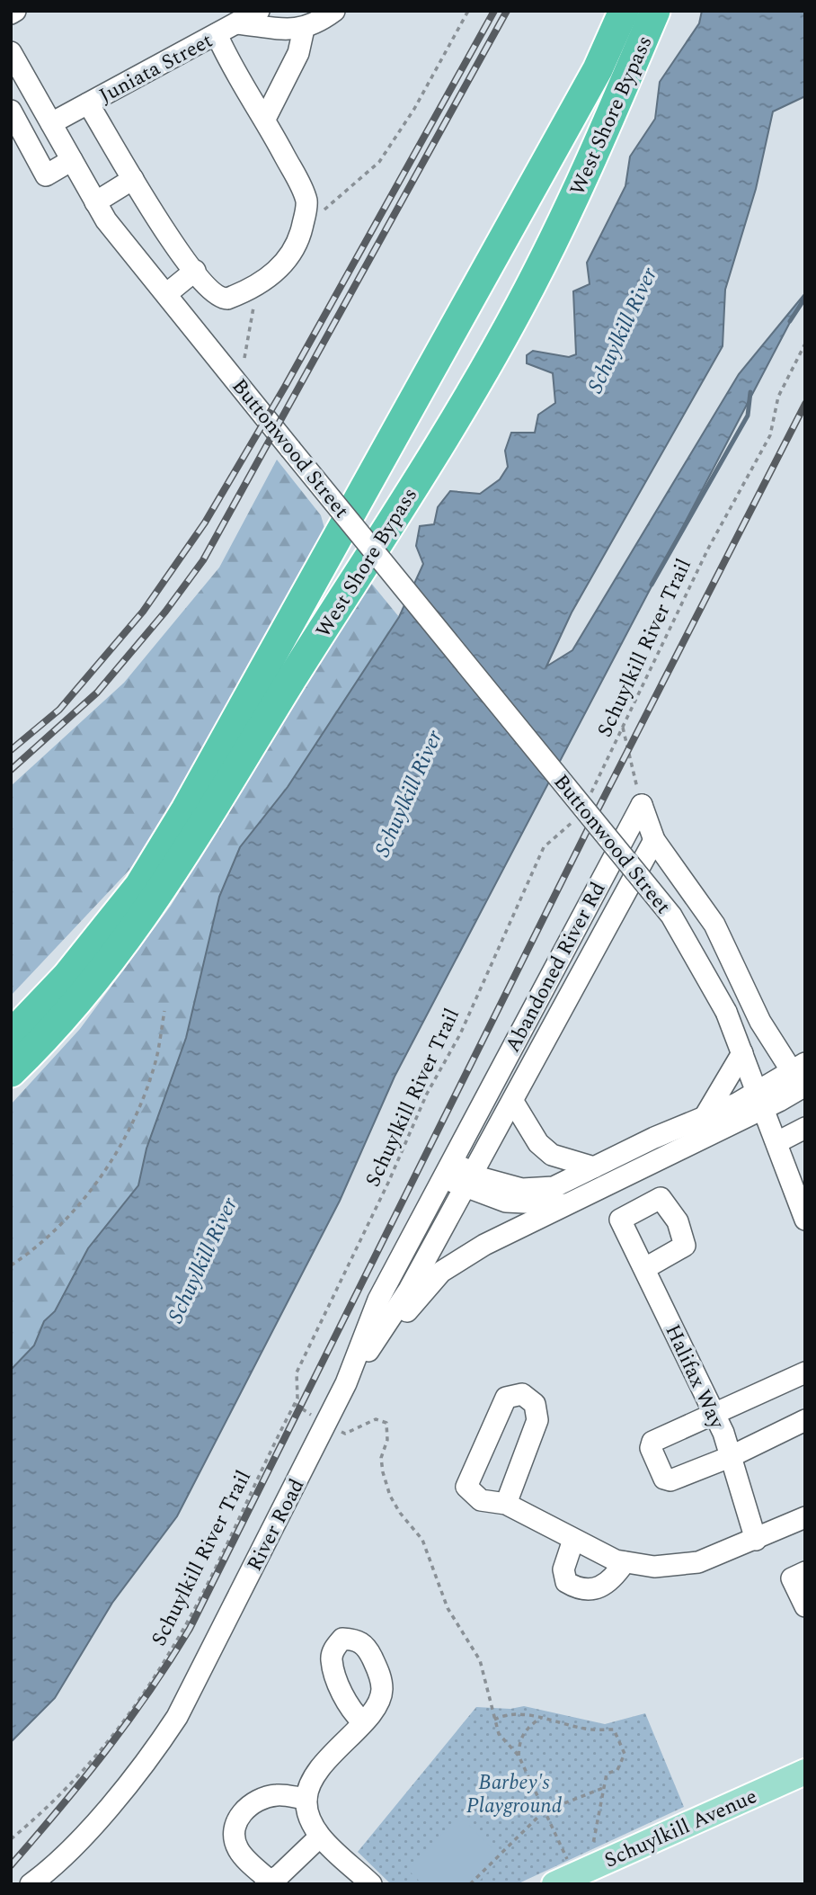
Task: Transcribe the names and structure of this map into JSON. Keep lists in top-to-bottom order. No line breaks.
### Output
{"streets":{"highway":["West Shore Bypass"],"main road":["Schuylkill Avenue"],"street":["Juniata Street","Buttonwood Street","Abandoned River Rd","Halifax Way","River Road"],"path":["Schuylkill River Trail"]},"crossings":[["Juniata Street","Buttonwood Street"],["Abandoned River Rd","River Road"]],"water":["Schuylkill River"],"parks":["Barbey's Playground"]}
